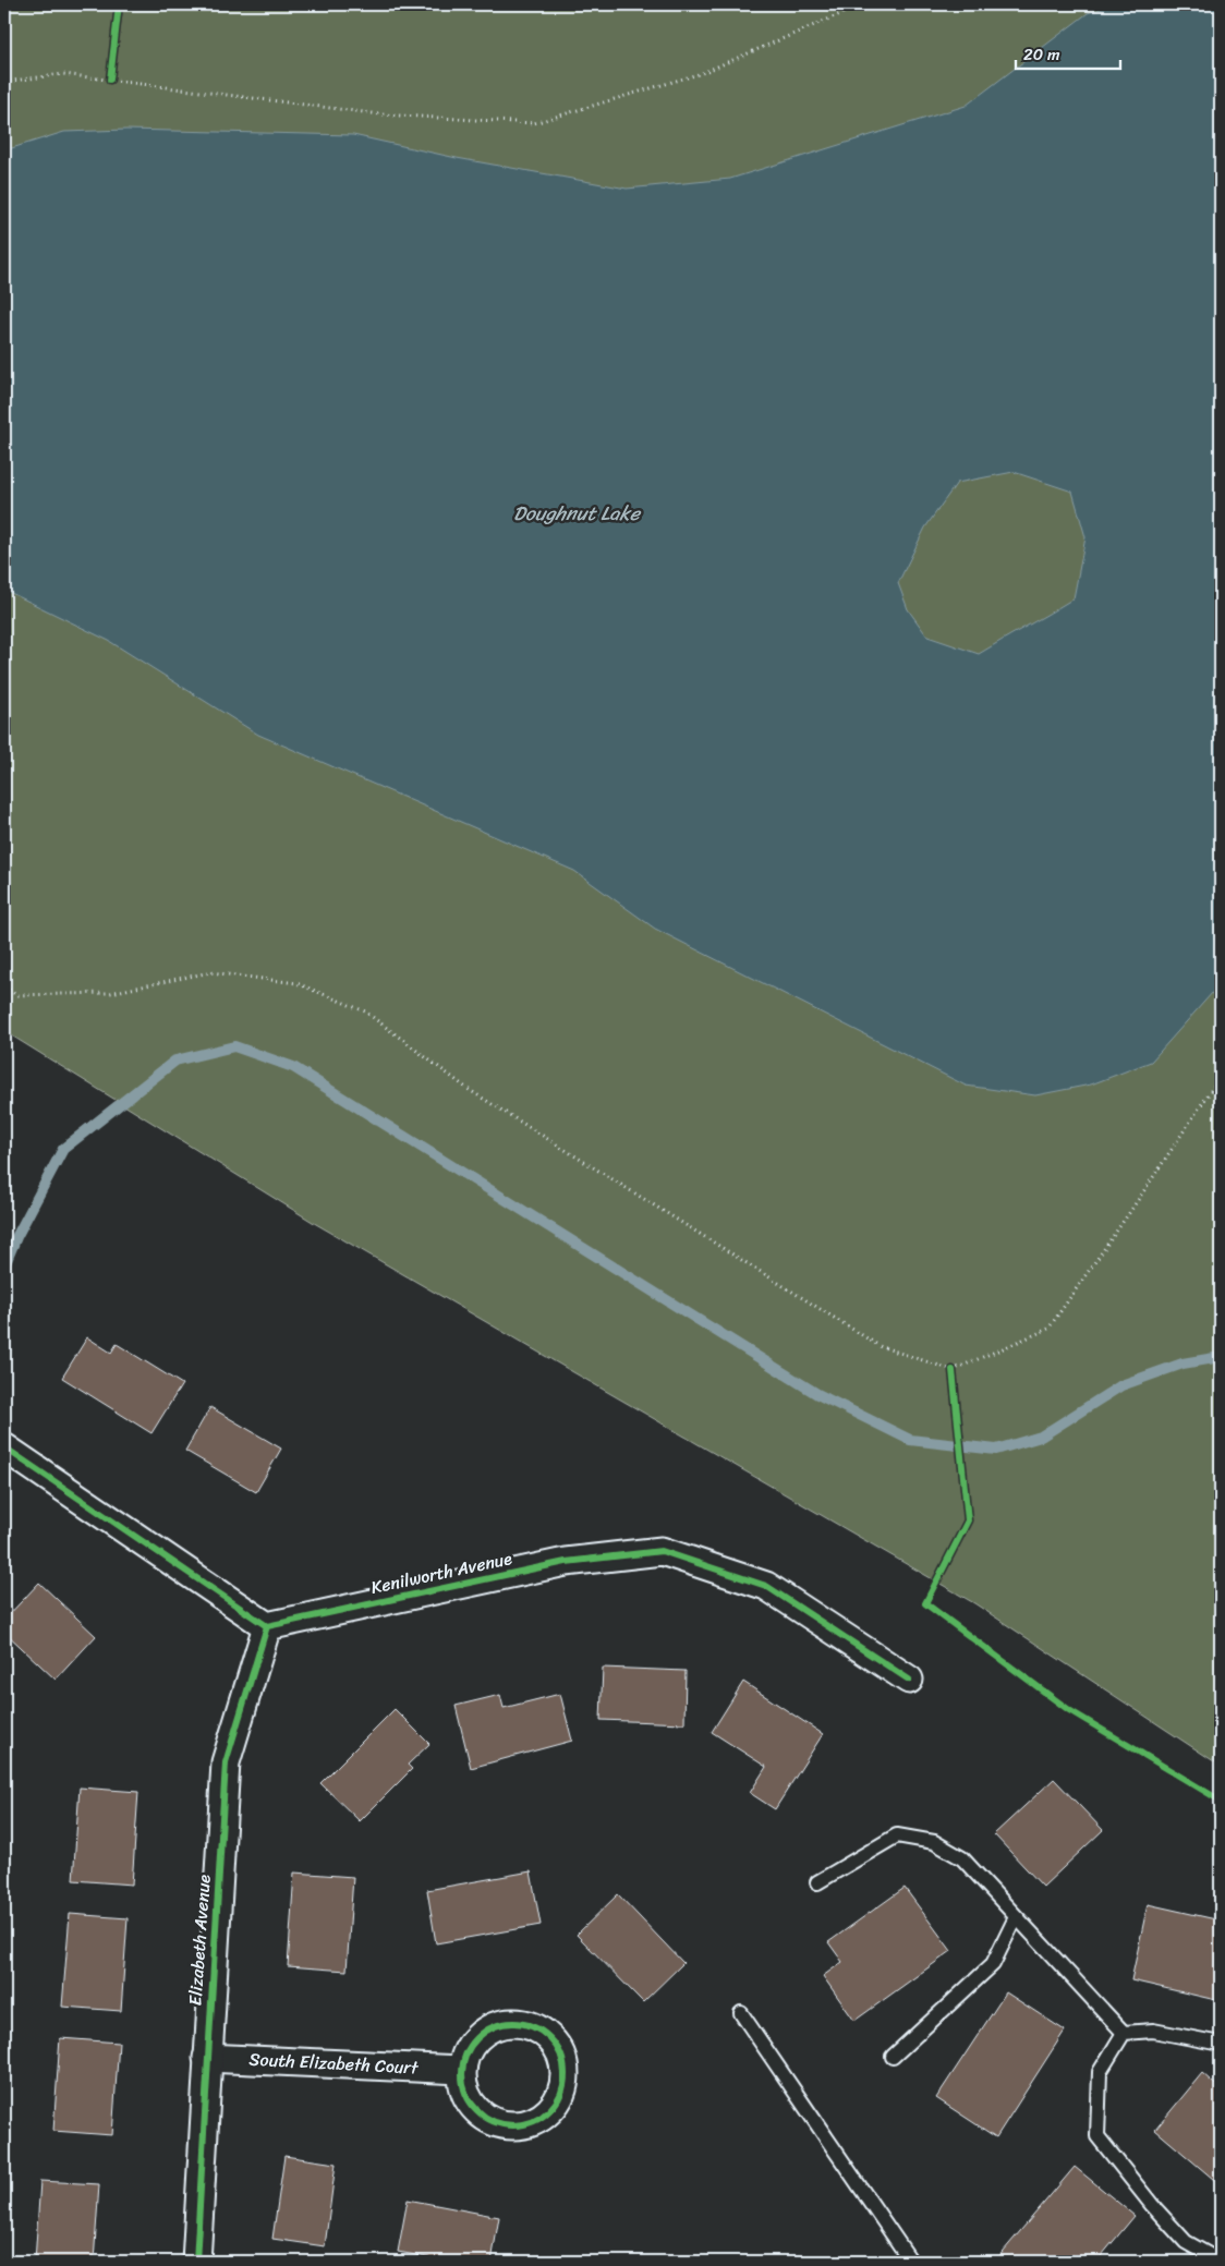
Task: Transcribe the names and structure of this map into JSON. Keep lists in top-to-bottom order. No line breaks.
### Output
{"streets":{"street":["Kenilworth Avenue","Elizabeth Avenue","South Elizabeth Court"]},"crossings":[["Kenilworth Avenue","Elizabeth Avenue"],["Elizabeth Avenue","South Elizabeth Court"]],"water":["Doughnut Lake"],"scale_bar":"20 m"}
